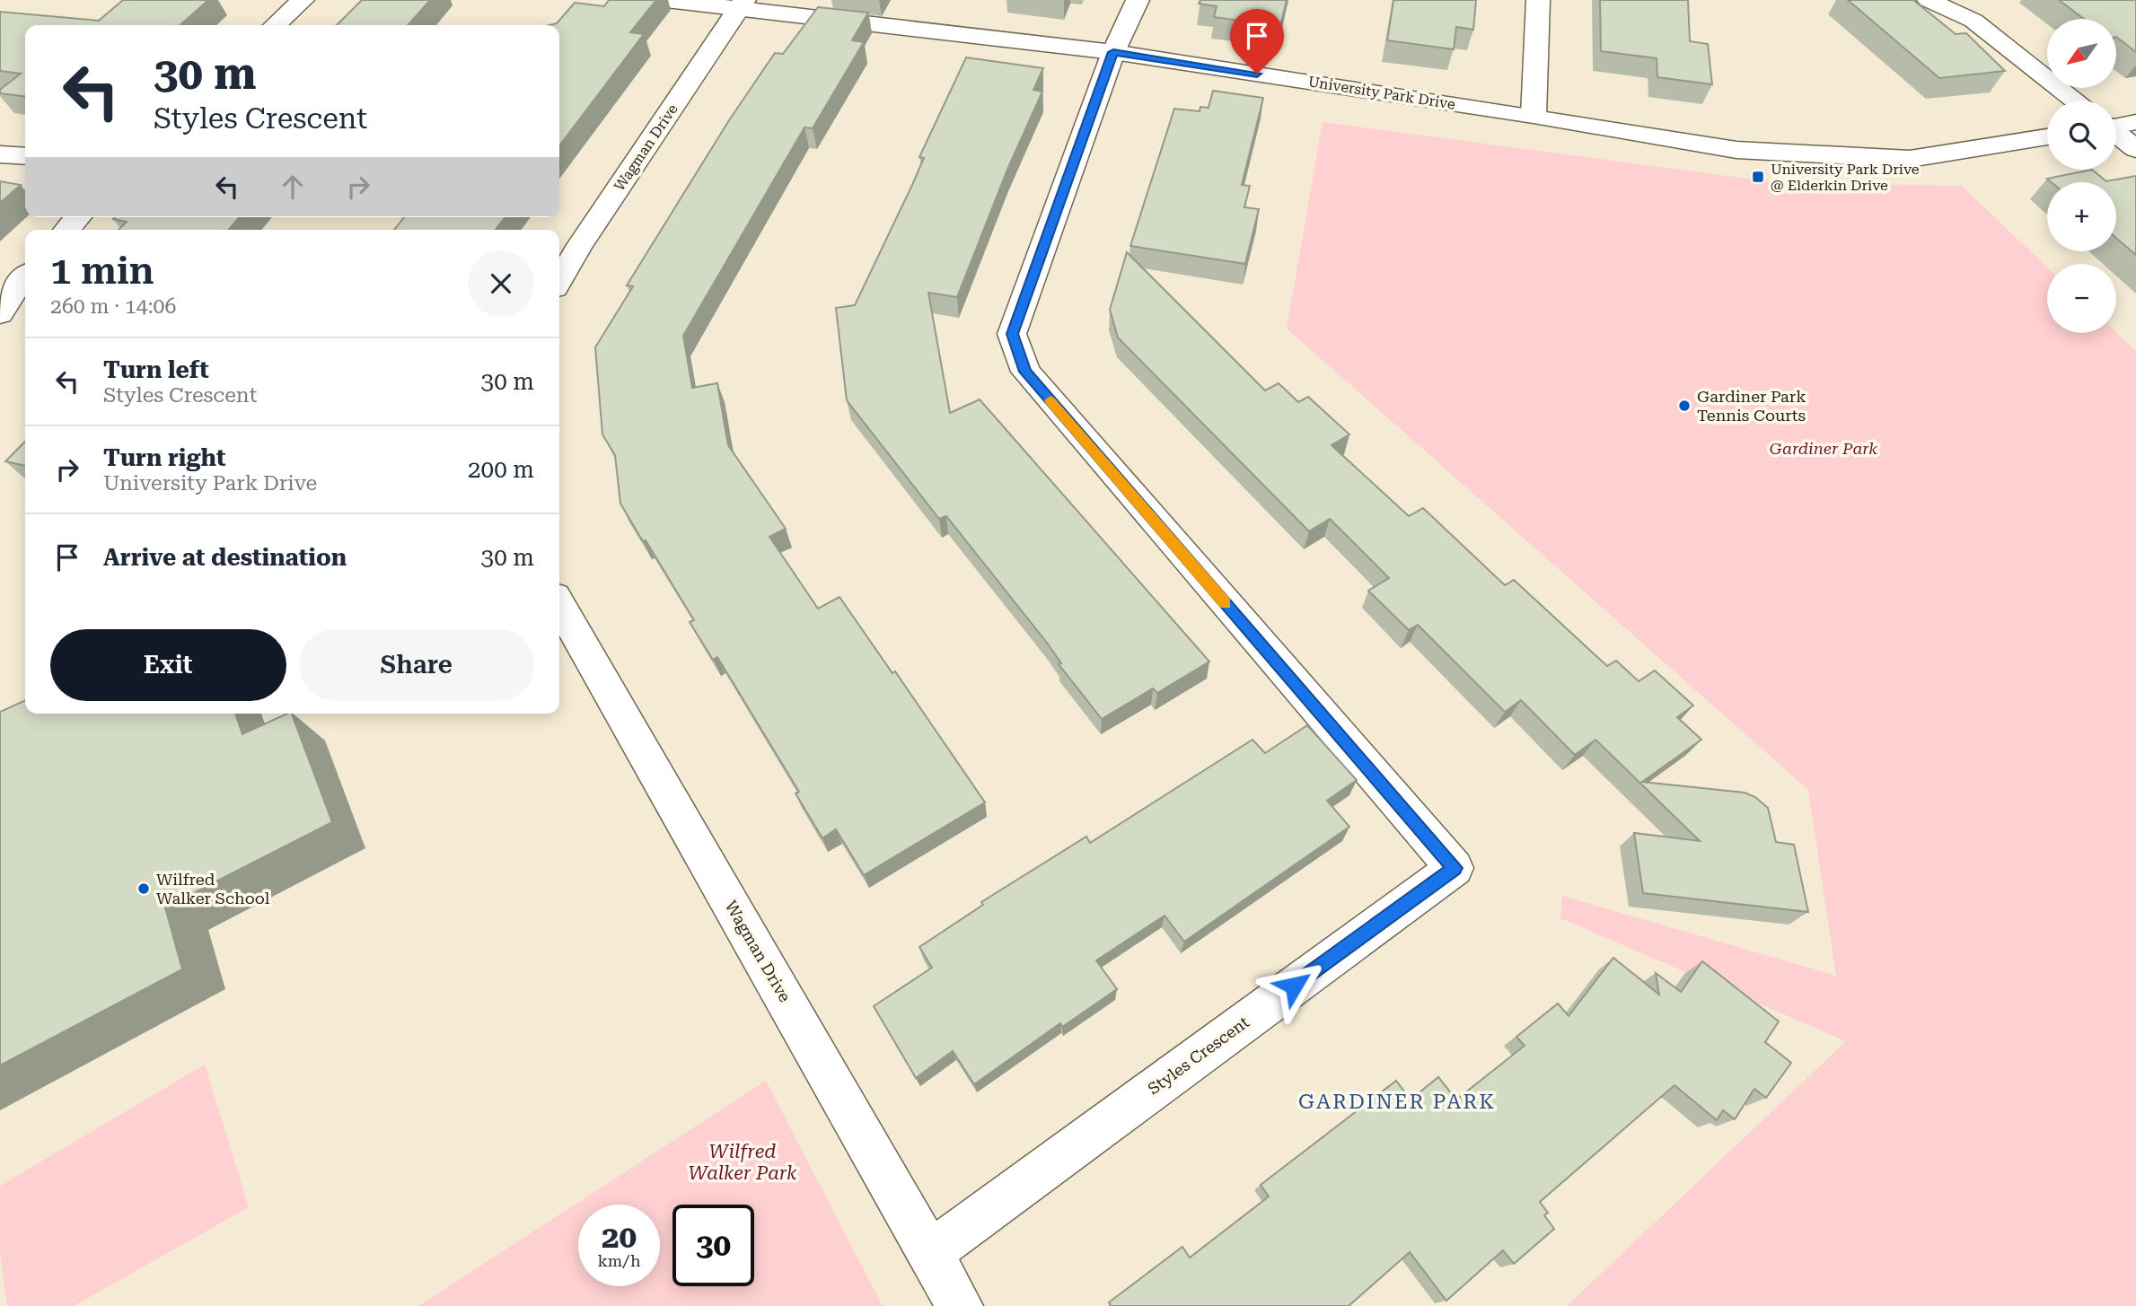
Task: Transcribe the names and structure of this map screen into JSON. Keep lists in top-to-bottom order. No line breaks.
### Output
{"streets":{"street":["University Park Drive","Wagman Drive","Styles Crescent"]},"crossings":[["University Park Drive","Wagman Drive"],["University Park Drive","Styles Crescent"],["Wagman Drive","Styles Crescent"]],"districts":["GARDINER PARK"],"parks":["Gardiner Park","Wilfred Walker Park"],"places":{"transit":["University Park Drive @ Elderkin Drive"],"other":["Gardiner Park Tennis Courts","Wilfred Walker School"]},"north":"bottom left","page":{"map_buttons":["+","−"],"turn":["30 m","Styles Crescent"],"heading":["1 min","260 m · 14:06"],"list":[{"name":"Turn left","note":"Styles Crescent","value":"30 m"},{"name":"Turn right","note":"University Park Drive","value":"200 m"},{"name":"Arrive at destination","value":"30 m"}],"buttons":["Exit","Share"],"speed":"20 km/h","limit":"30"}}
